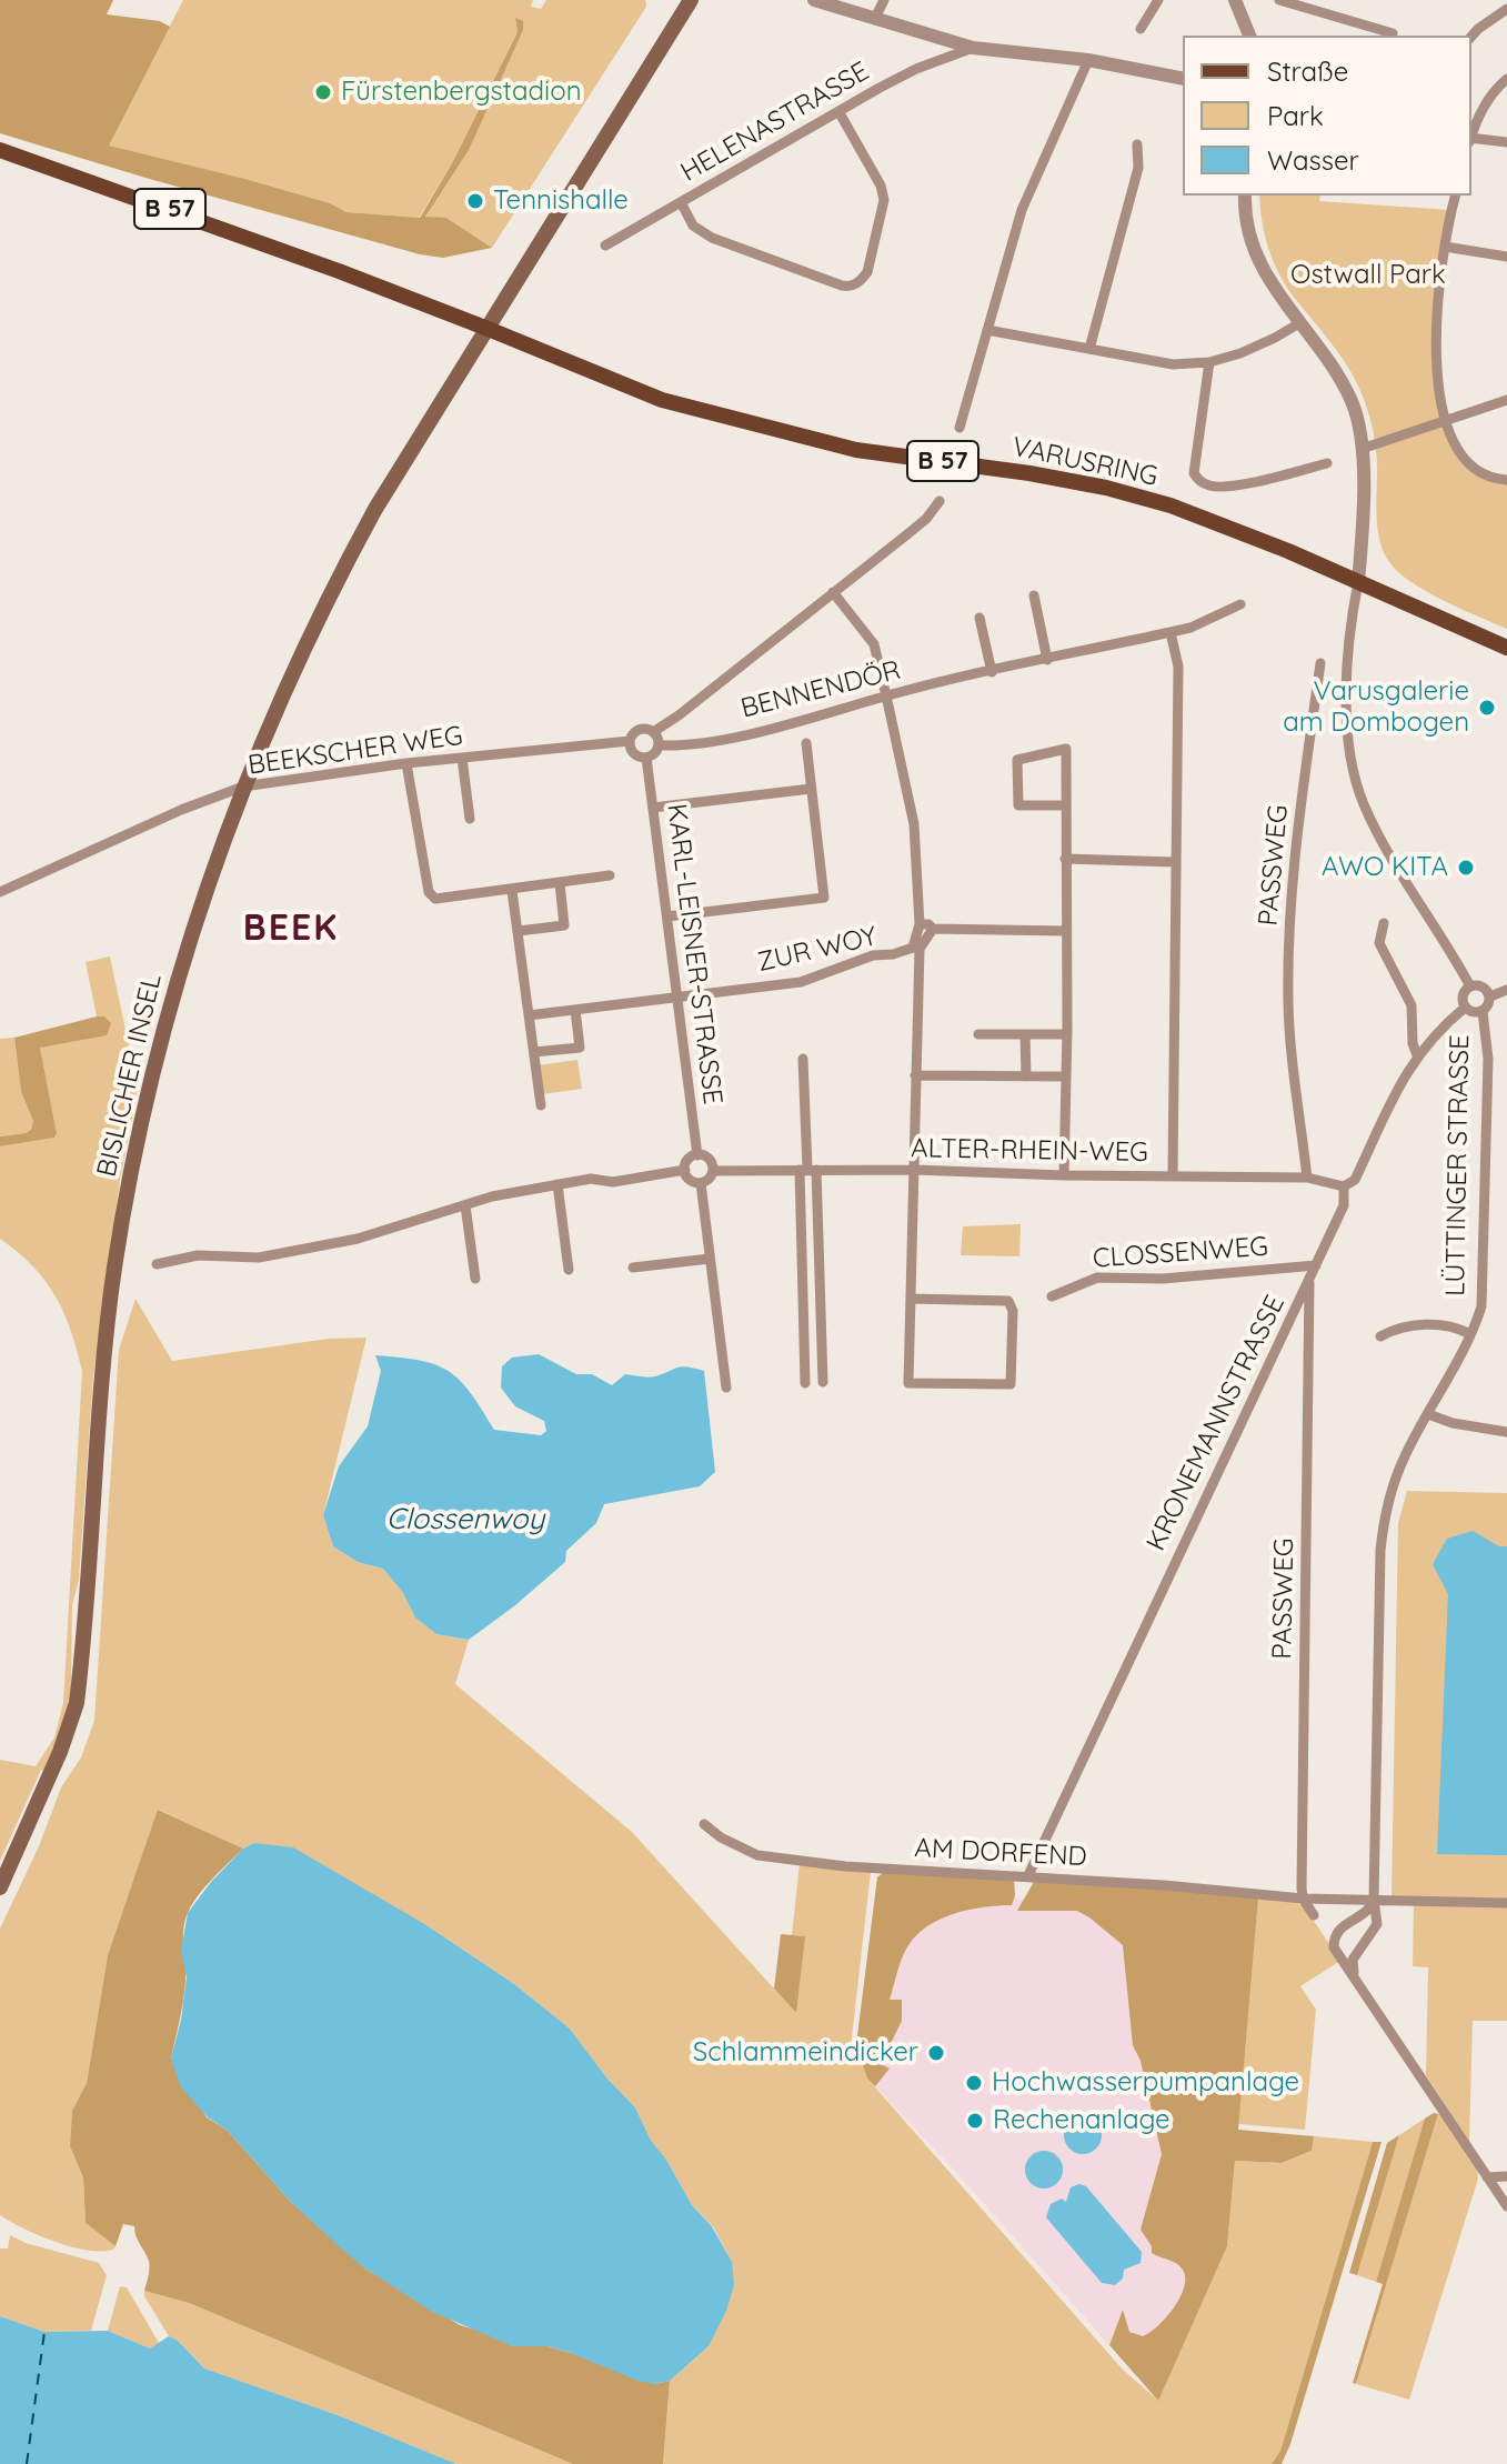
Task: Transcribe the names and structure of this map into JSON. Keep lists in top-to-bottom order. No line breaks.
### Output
{"streets":{"main road":["B 57","VARUSRING","BISLICHER INSEL"],"street":["HELENASTRASSE","BENNENDÖR","BEEKSCHER WEG","PASSWEG","ZUR WOY","KARL-LEISNER-STRASSE","ALTER-RHEIN-WEG","LÜTTINGER STRASSE","CLOSSENWEG","KRONEMANNSTRASSE","AM DORFEND"]},"crossings":[["B 57","VARUSRING"],["B 57","BISLICHER INSEL"],["VARUSRING","BISLICHER INSEL"],["BENNENDÖR","BEEKSCHER WEG"],["BENNENDÖR","KARL-LEISNER-STRASSE"],["BEEKSCHER WEG","KARL-LEISNER-STRASSE"],["BEEKSCHER WEG","BISLICHER INSEL"],["PASSWEG","ALTER-RHEIN-WEG"],["PASSWEG","KRONEMANNSTRASSE"],["PASSWEG","AM DORFEND"],["ZUR WOY","KARL-LEISNER-STRASSE"],["KARL-LEISNER-STRASSE","ALTER-RHEIN-WEG"],["ALTER-RHEIN-WEG","KRONEMANNSTRASSE"],["LÜTTINGER STRASSE","KRONEMANNSTRASSE"],["LÜTTINGER STRASSE","AM DORFEND"],["CLOSSENWEG","KRONEMANNSTRASSE"],["KRONEMANNSTRASSE","AM DORFEND"]],"districts":["BEEK"],"water":["Clossenwoy"],"parks":["Ostwall Park"],"places":["Fürstenbergstadion","Tennishalle","Varusgalerie am Dombogen","AWO KITA","Schlammeindicker","Hochwasserpumpanlage","Rechenanlage"],"legend":["Straße","Park","Wasser"]}
